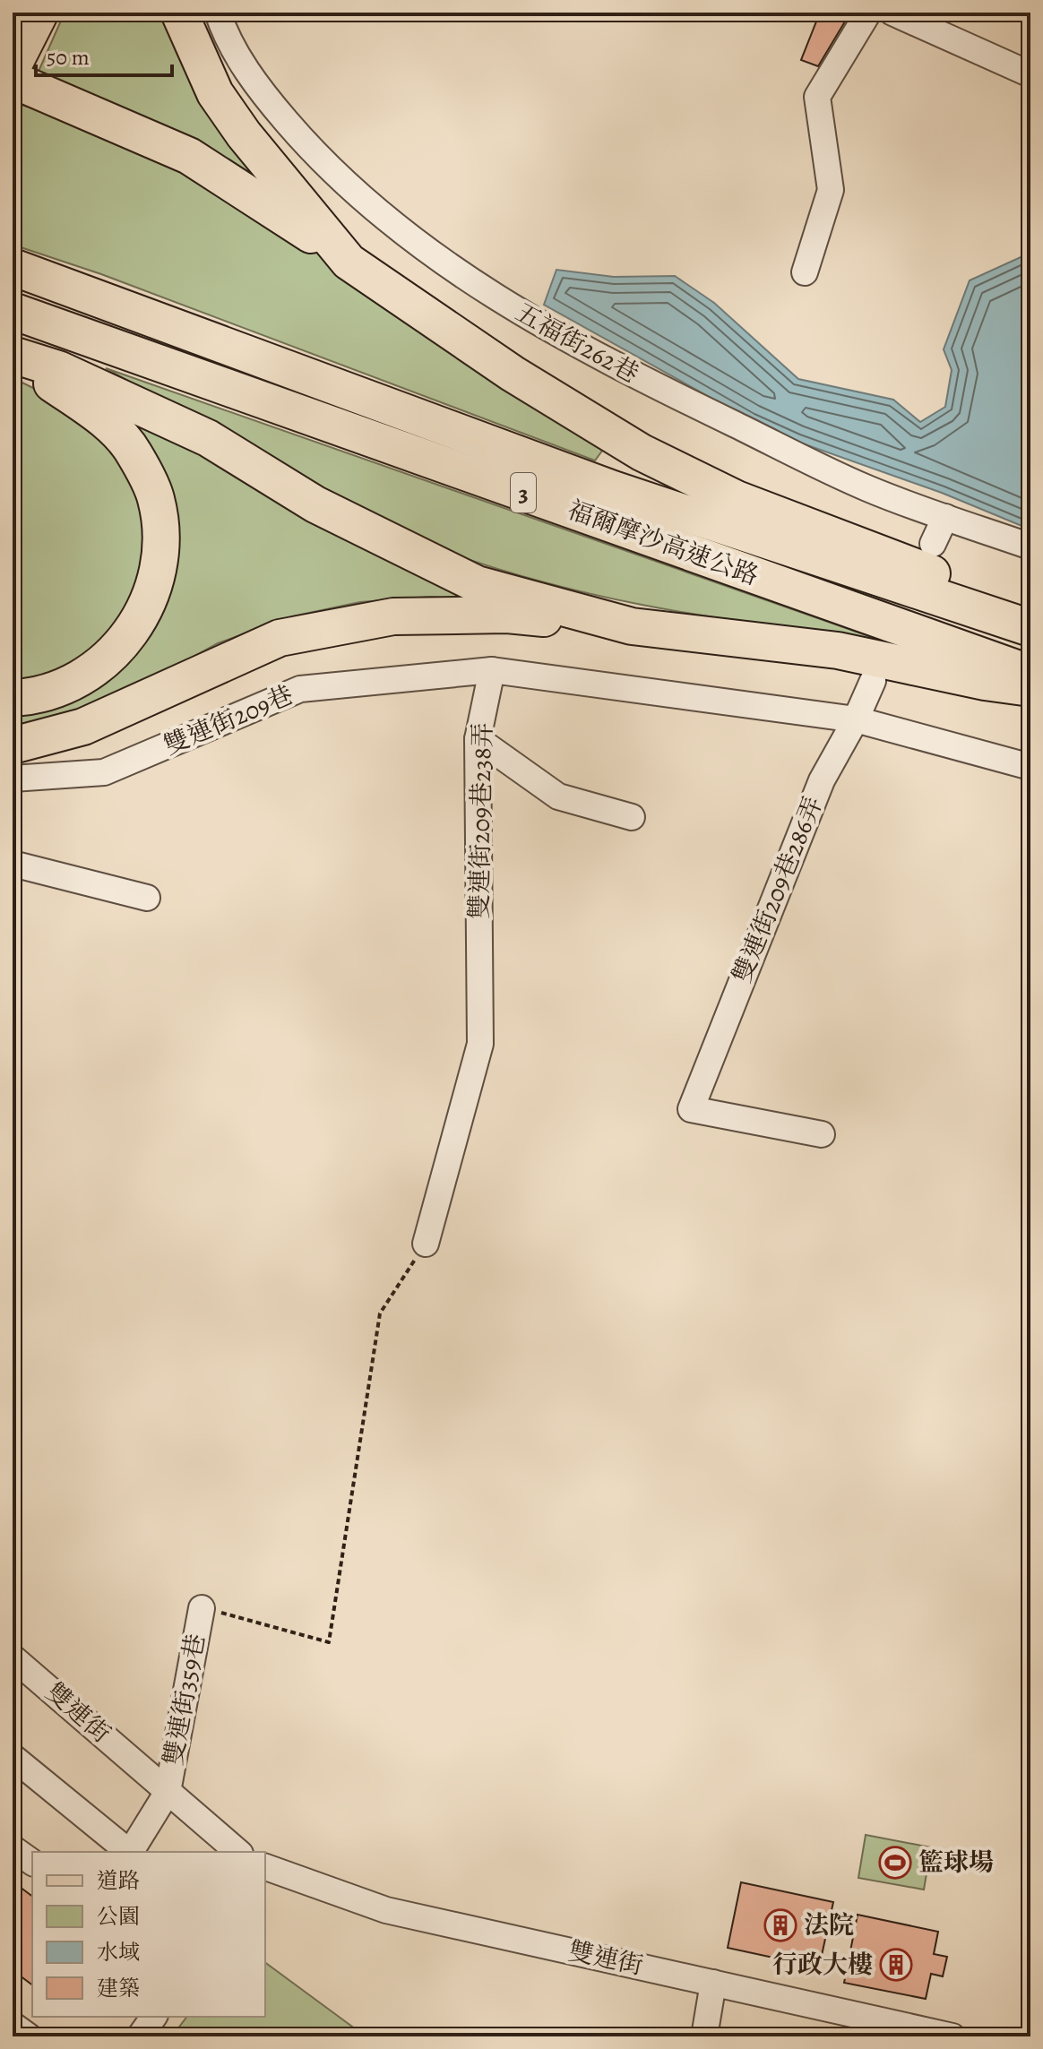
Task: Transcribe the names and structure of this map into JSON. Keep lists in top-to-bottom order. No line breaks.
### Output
{"streets":{"highway":["3","福爾摩沙高速公路"],"street":["五福街262巷","雙連街209巷","雙連街209巷238弄","雙連街209巷286弄","雙連街359巷","雙連街"]},"crossings":[["雙連街209巷","雙連街209巷238弄"],["雙連街359巷","雙連街"]],"places":{"sports":["籃球場"],"building":["法院","行政大樓"]},"legend":["道路","公園","水域","建築"],"scale_bar":"50 m"}
